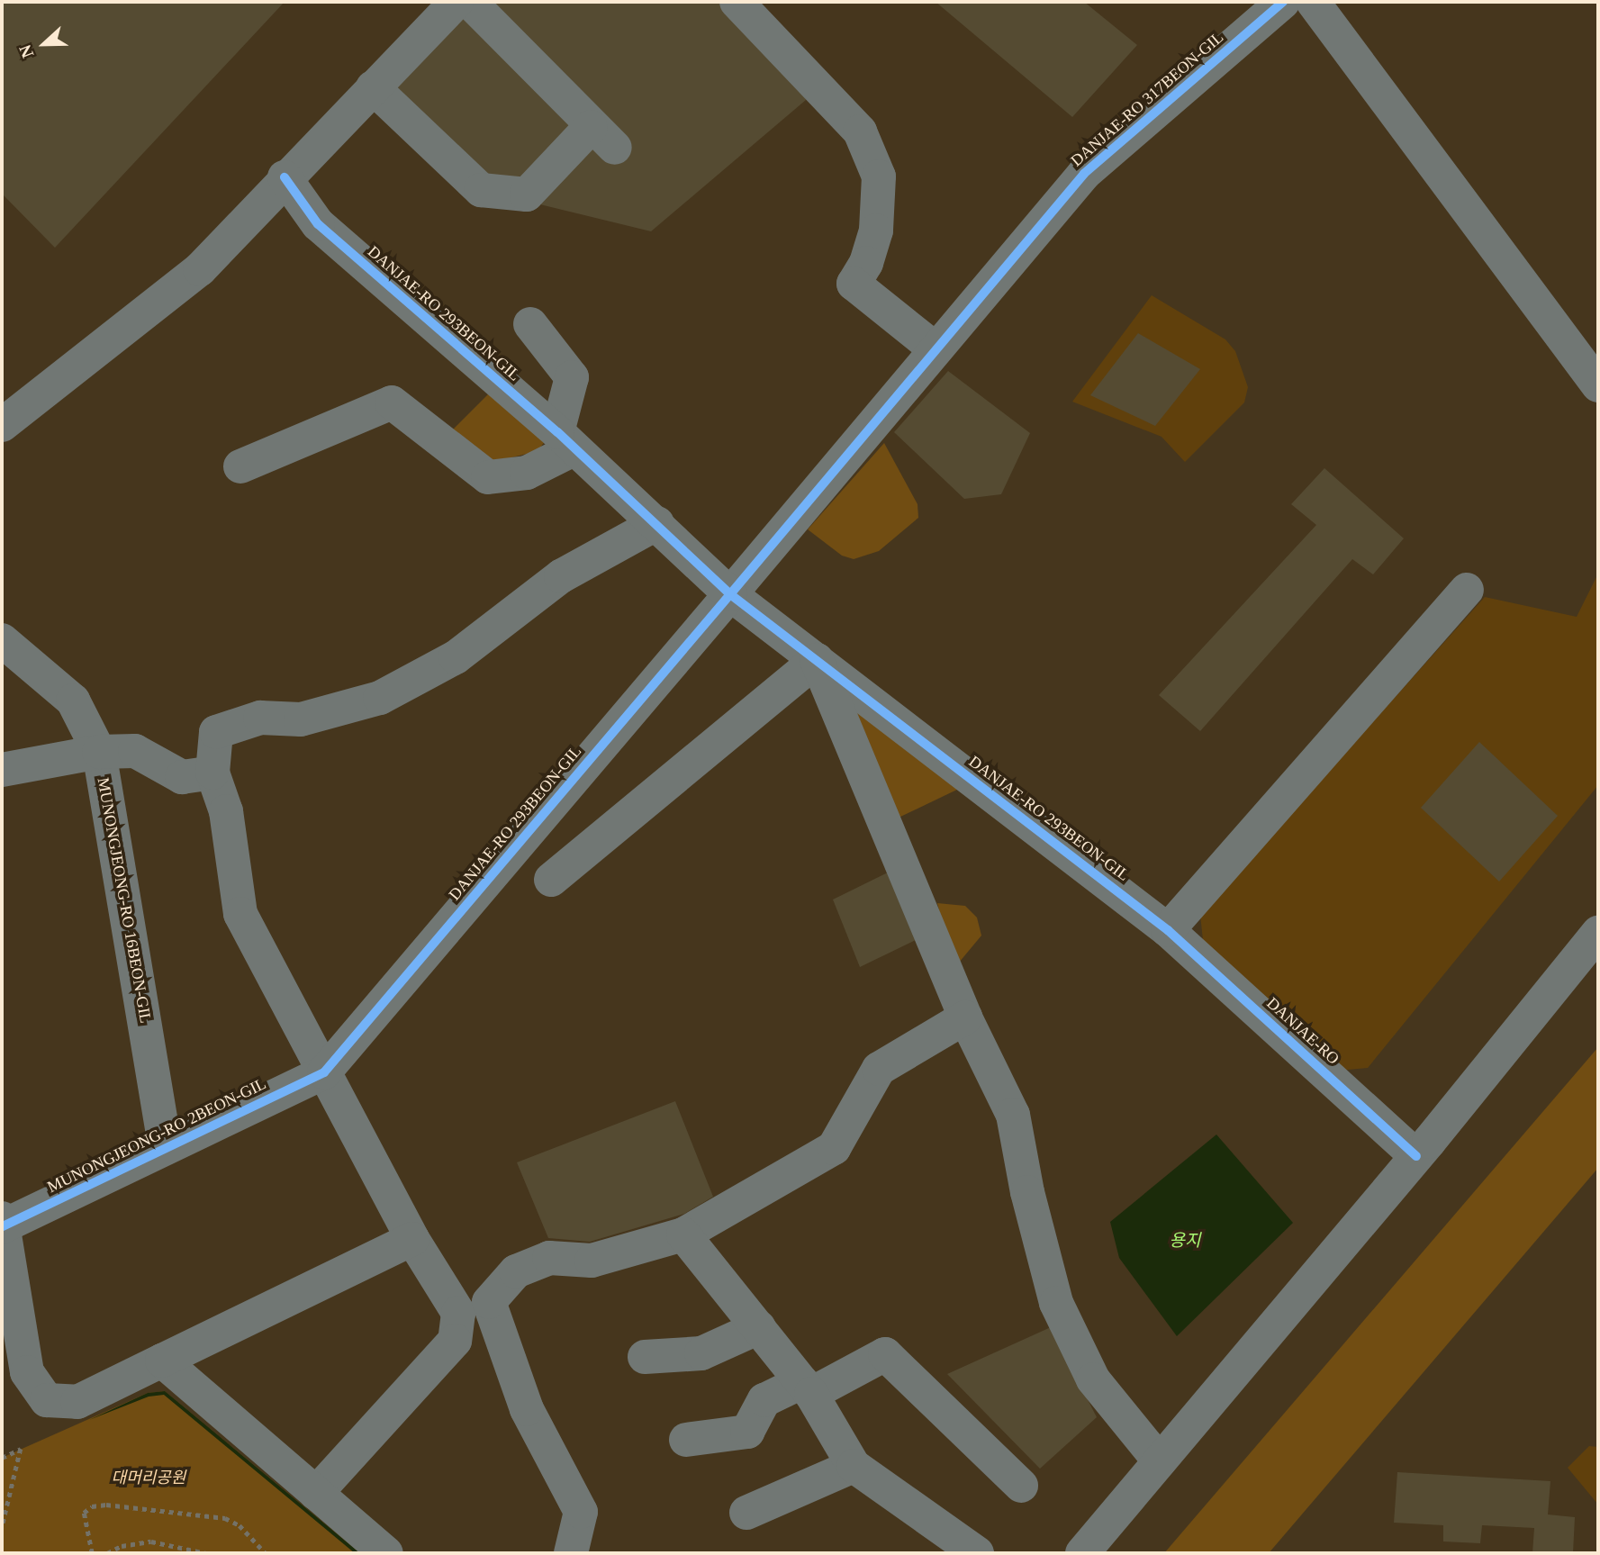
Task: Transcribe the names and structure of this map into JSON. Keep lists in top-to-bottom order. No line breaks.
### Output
{"streets":{"street":["DANJAE-RO 317BEON-GIL","DANJAE-RO 293BEON-GIL","MUNONGJEONG-RO 16BEON-GIL","DANJAE-RO","MUNONGJEONG-RO 2BEON-GIL"]},"crossings":[["DANJAE-RO 317BEON-GIL","DANJAE-RO 293BEON-GIL"],["DANJAE-RO 293BEON-GIL","DANJAE-RO"],["DANJAE-RO 293BEON-GIL","MUNONGJEONG-RO 2BEON-GIL"],["MUNONGJEONG-RO 16BEON-GIL","MUNONGJEONG-RO 2BEON-GIL"]],"water":["용지"],"parks":["대머리공원"],"north":"left"}
